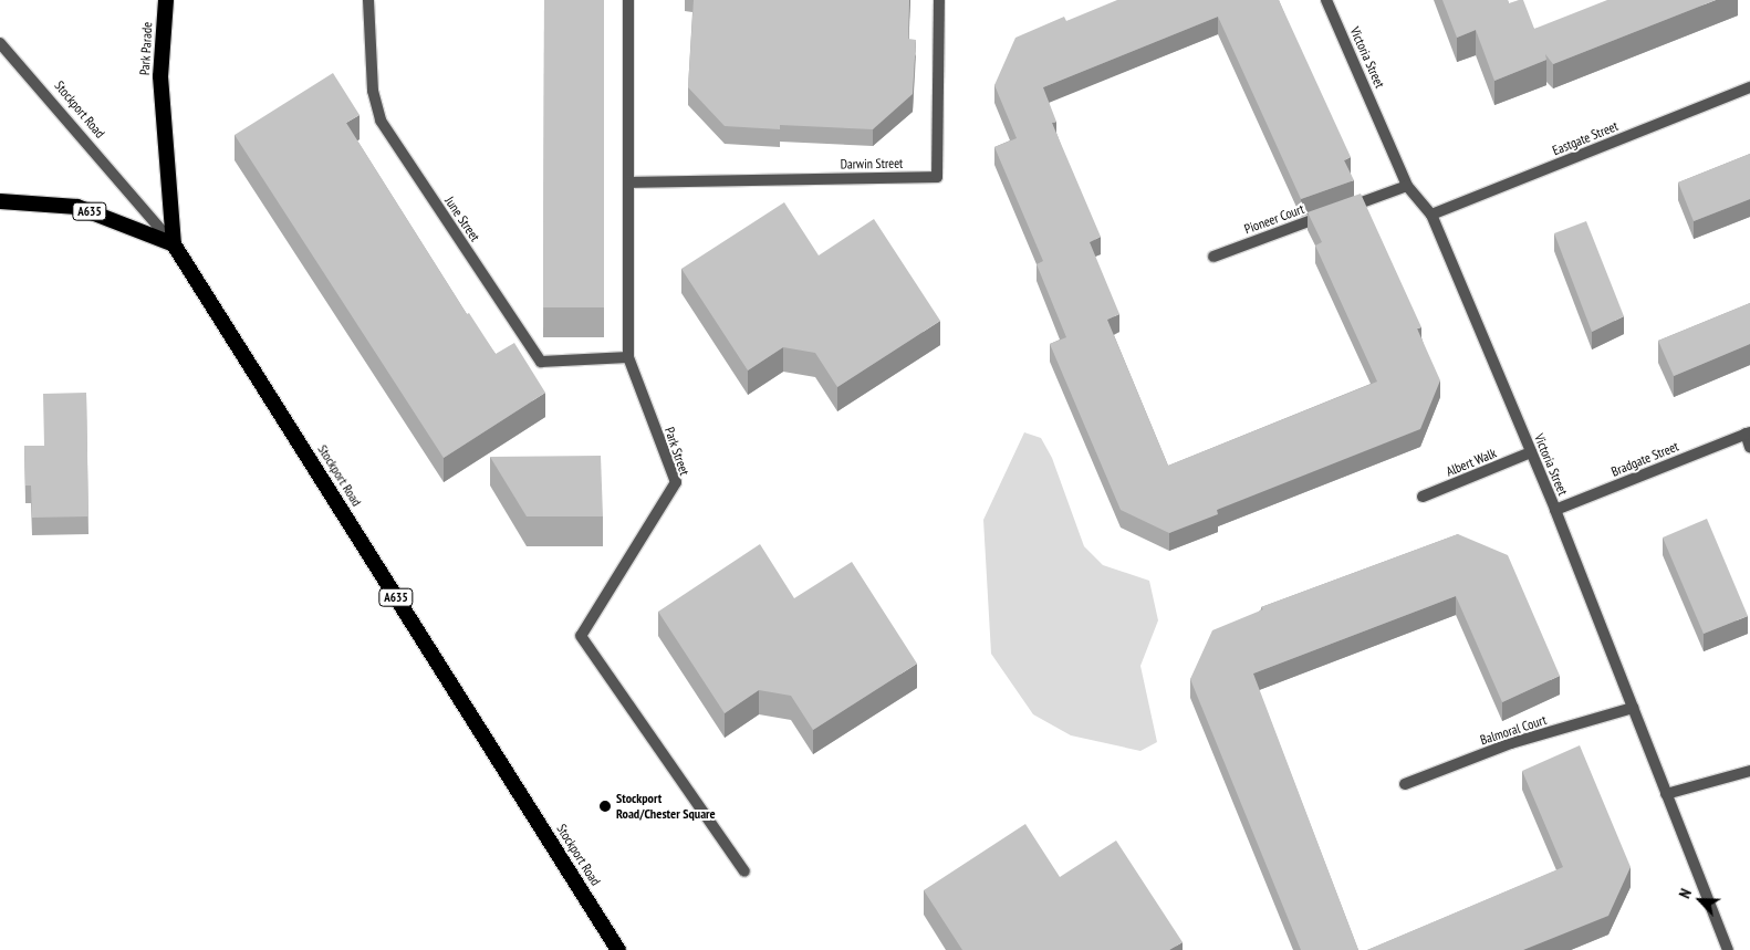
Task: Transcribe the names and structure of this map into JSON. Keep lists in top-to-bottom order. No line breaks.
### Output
{"streets":{"highway":["Park Parade","Stockport Road","A635"],"street":["Victoria Street","Eastgate Street","Darwin Street","June Street","Pioneer Court","Park Street","Bradgate Street","Albert Walk","Balmoral Court"]},"crossings":[["Park Parade","Stockport Road"],["Park Parade","A635"],["Victoria Street","Eastgate Street"],["Victoria Street","Pioneer Court"],["Victoria Street","Bradgate Street"],["Victoria Street","Albert Walk"],["Victoria Street","Balmoral Court"],["Stockport Road","A635"],["Darwin Street","Park Street"],["June Street","Park Street"]],"places":["Stockport Road/Chester Square"],"north":"top left"}
